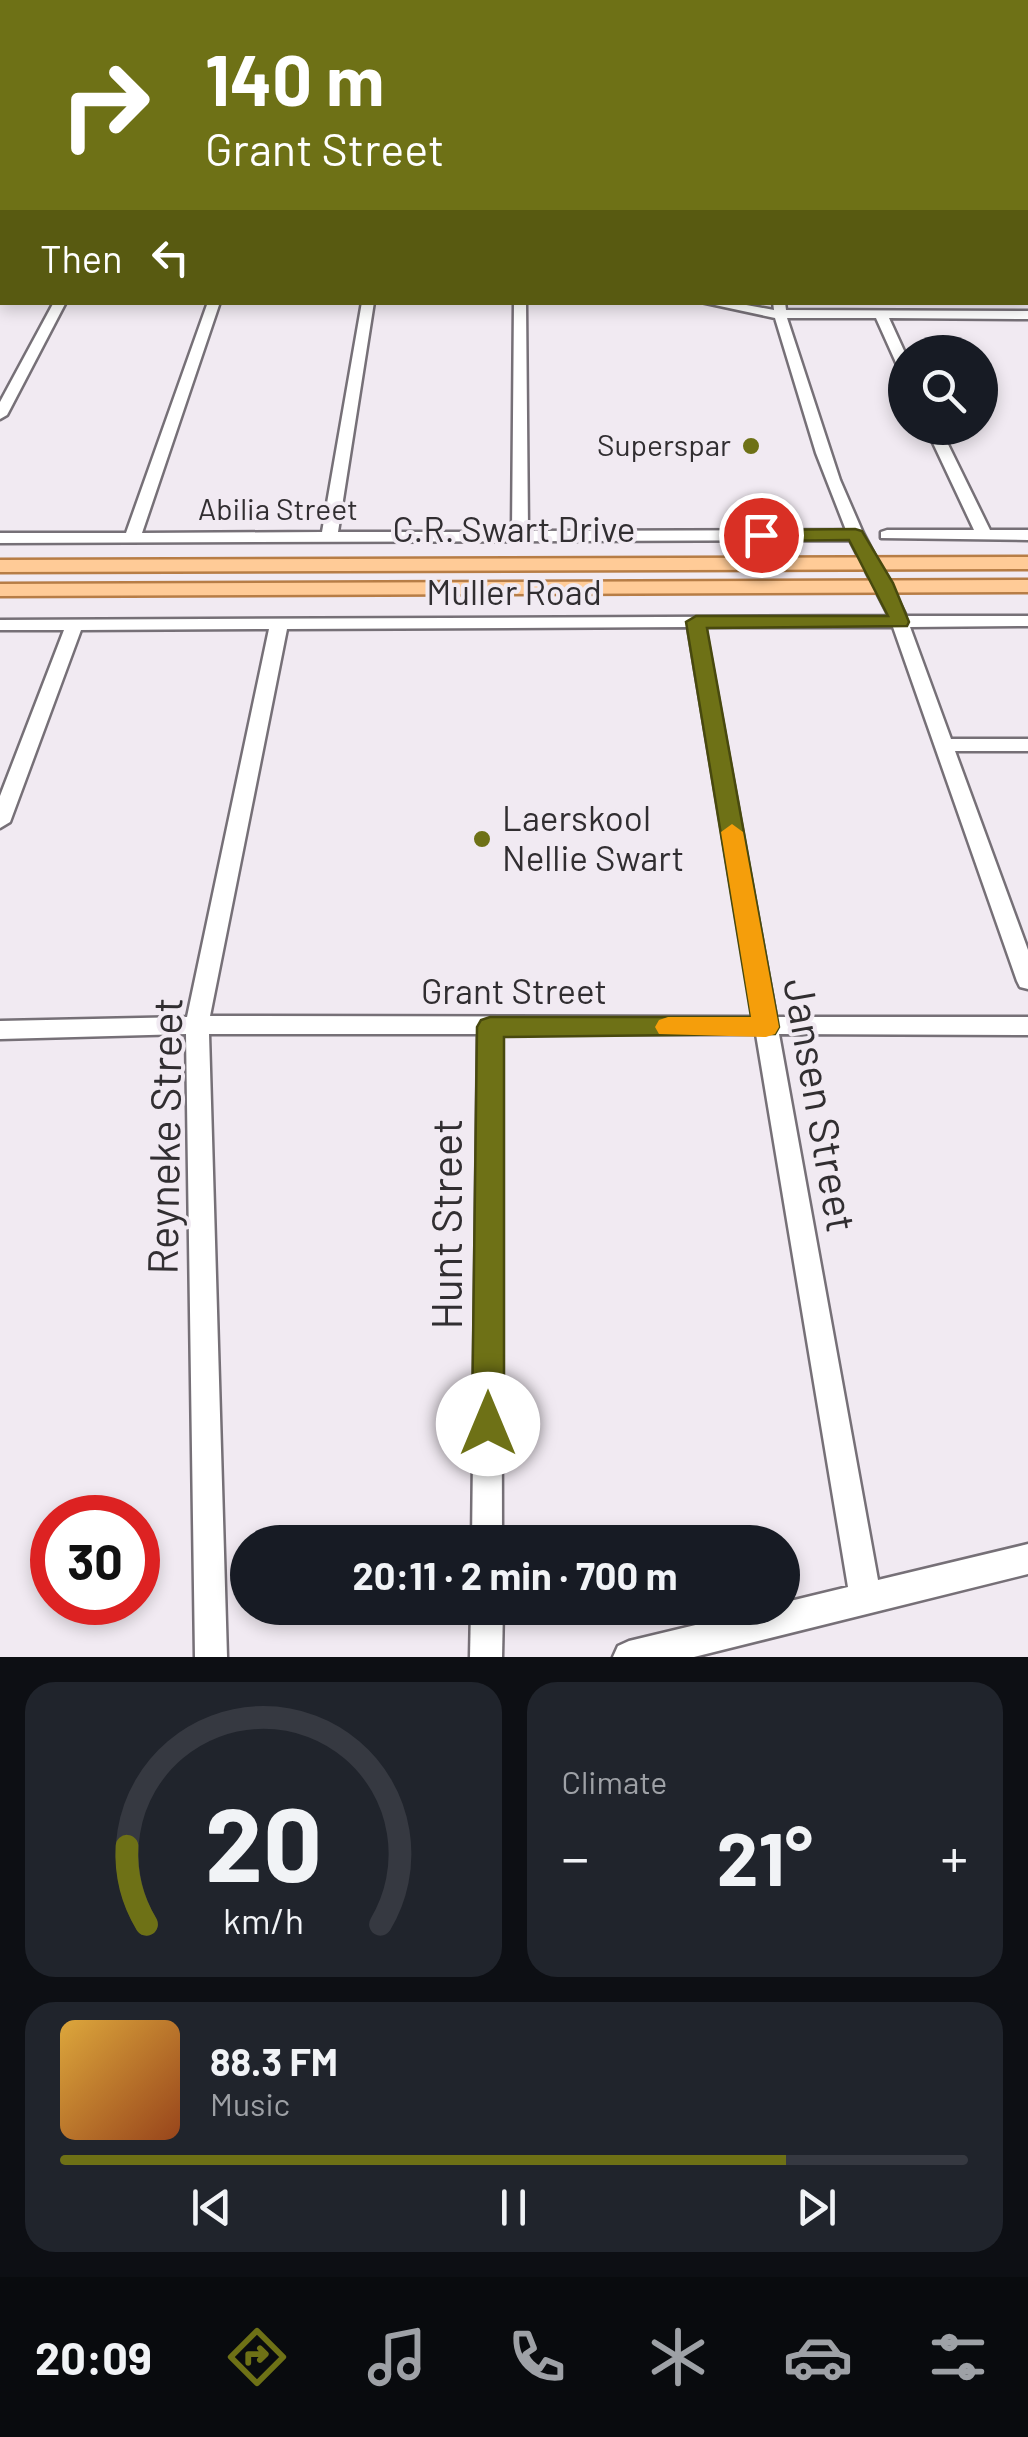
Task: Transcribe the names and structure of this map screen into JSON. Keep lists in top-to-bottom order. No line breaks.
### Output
{"streets":{"main road":["C.R. Swart Drive"],"street":["Abilia Street","Muller Road","Grant Street","Jansen Street","Reyneke Street","Hunt Street"]},"crossings":[["Muller Road","Jansen Street"],["Muller Road","Reyneke Street"],["Grant Street","Jansen Street"],["Grant Street","Reyneke Street"],["Grant Street","Hunt Street"]],"places":["Superspar","Laerskool Nellie Swart"],"page":{"turn":["140 m","Grant Street"],"then":"Then","limit":"30","trip":"20:11 · 2 min · 700 m","tile":"Climate","heat":["−","21°","+"],"song":["88.3 FM","Music"],"tabs":"20:09","gauge":["20","km/h"]}}
